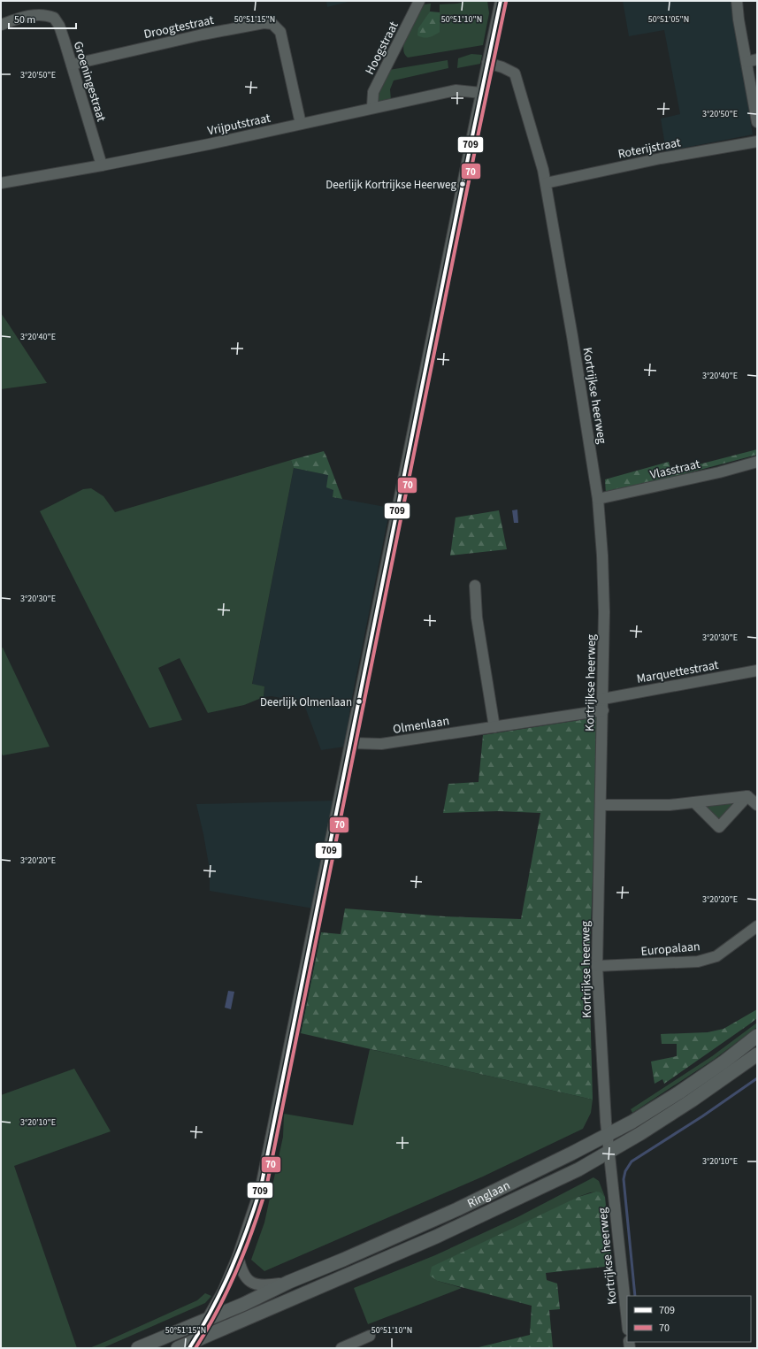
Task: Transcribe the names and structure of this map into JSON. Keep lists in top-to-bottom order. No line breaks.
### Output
{"streets":{"main road":["Ringlaan"],"street":["Droogtestraat","Hoogstraat","Groeningestraat","Vrijputstraat","Roterijstraat","Kortrijkse heerweg","Vlasstraat","Marquettestraat","Olmenlaan","Europalaan"]},"crossings":[["Droogtestraat","Groeningestraat"],["Droogtestraat","Vrijputstraat"],["Hoogstraat","Vrijputstraat"],["Groeningestraat","Vrijputstraat"],["Roterijstraat","Kortrijkse heerweg"],["Kortrijkse heerweg","Vlasstraat"],["Kortrijkse heerweg","Marquettestraat"],["Kortrijkse heerweg","Olmenlaan"],["Kortrijkse heerweg","Europalaan"],["Kortrijkse heerweg","Ringlaan"]],"places":["Deerlijk Kortrijkse Heerweg","Deerlijk Olmenlaan"],"lines":["transit line 709","transit line 70"],"legend":["709","70"],"scale_bar":"50 m","coordinates":["50°51'15\"N","50°51'10\"N","50°51'05\"N","3°20'50\"E","3°20'40\"E","3°20'30\"E","3°20'20\"E","3°20'10\"E"]}
